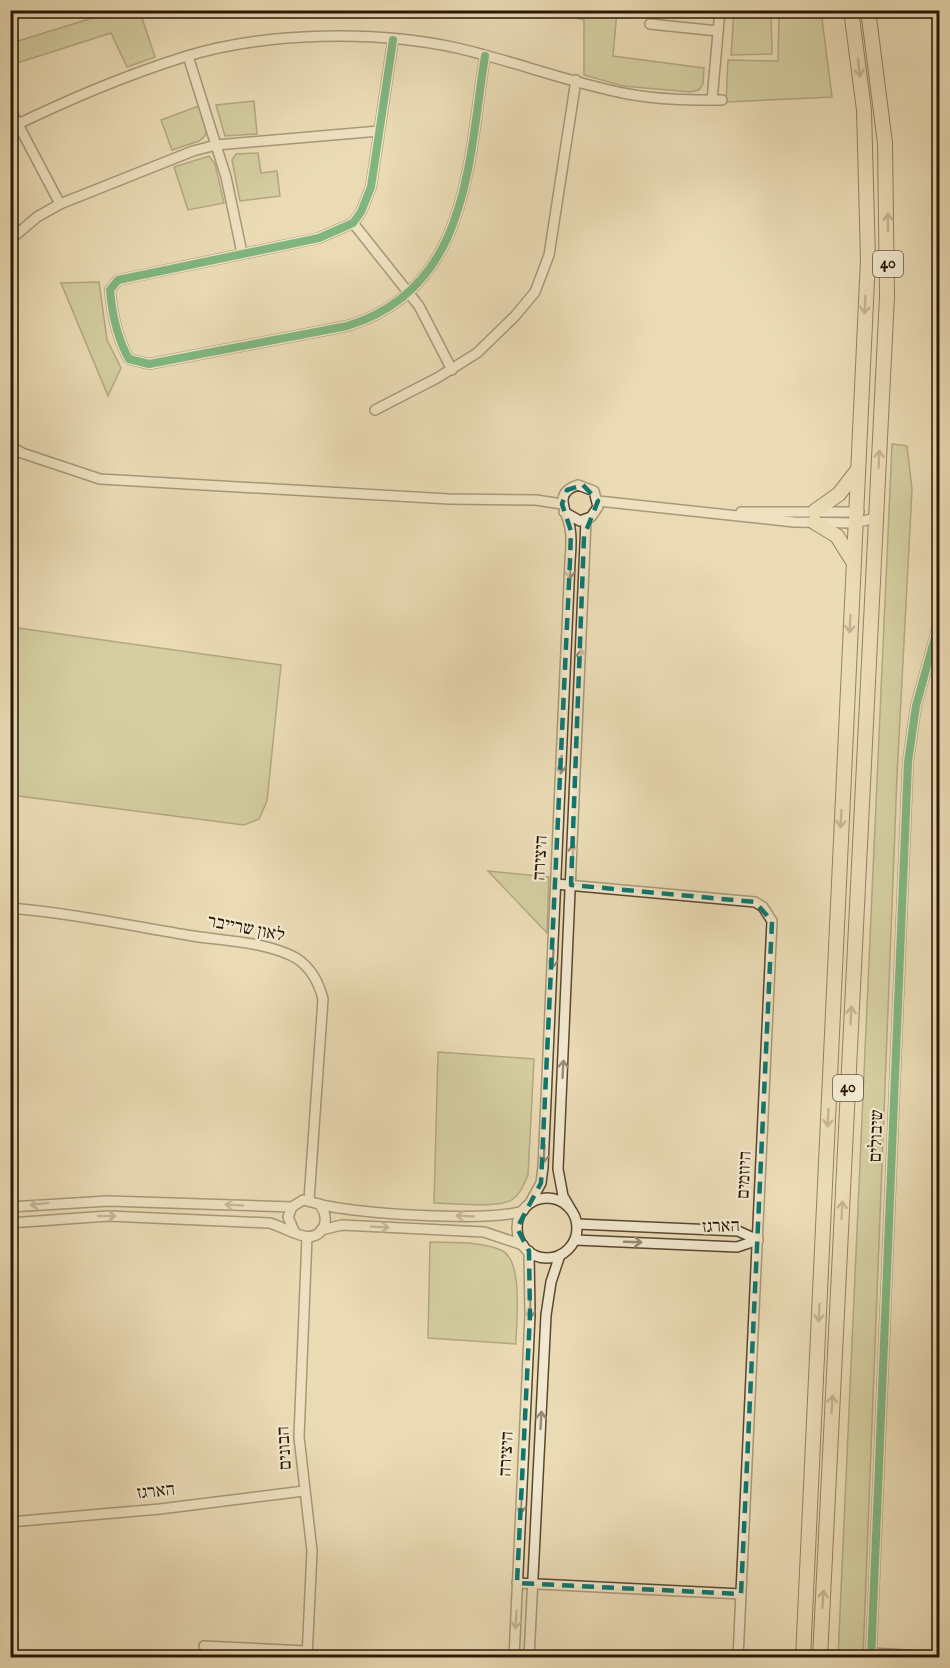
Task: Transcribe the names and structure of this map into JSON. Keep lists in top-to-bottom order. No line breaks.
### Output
{"streets":{"highway":["40"],"street":["היצירה","לאון שרייבר","שיבולים","היוזמים","הארגז","הבונים"]},"crossings":[["היצירה","היוזמים"],["היצירה","הארגז"],["לאון שרייבר","הבונים"],["היוזמים","הארגז"],["הארגז","הבונים"]]}
